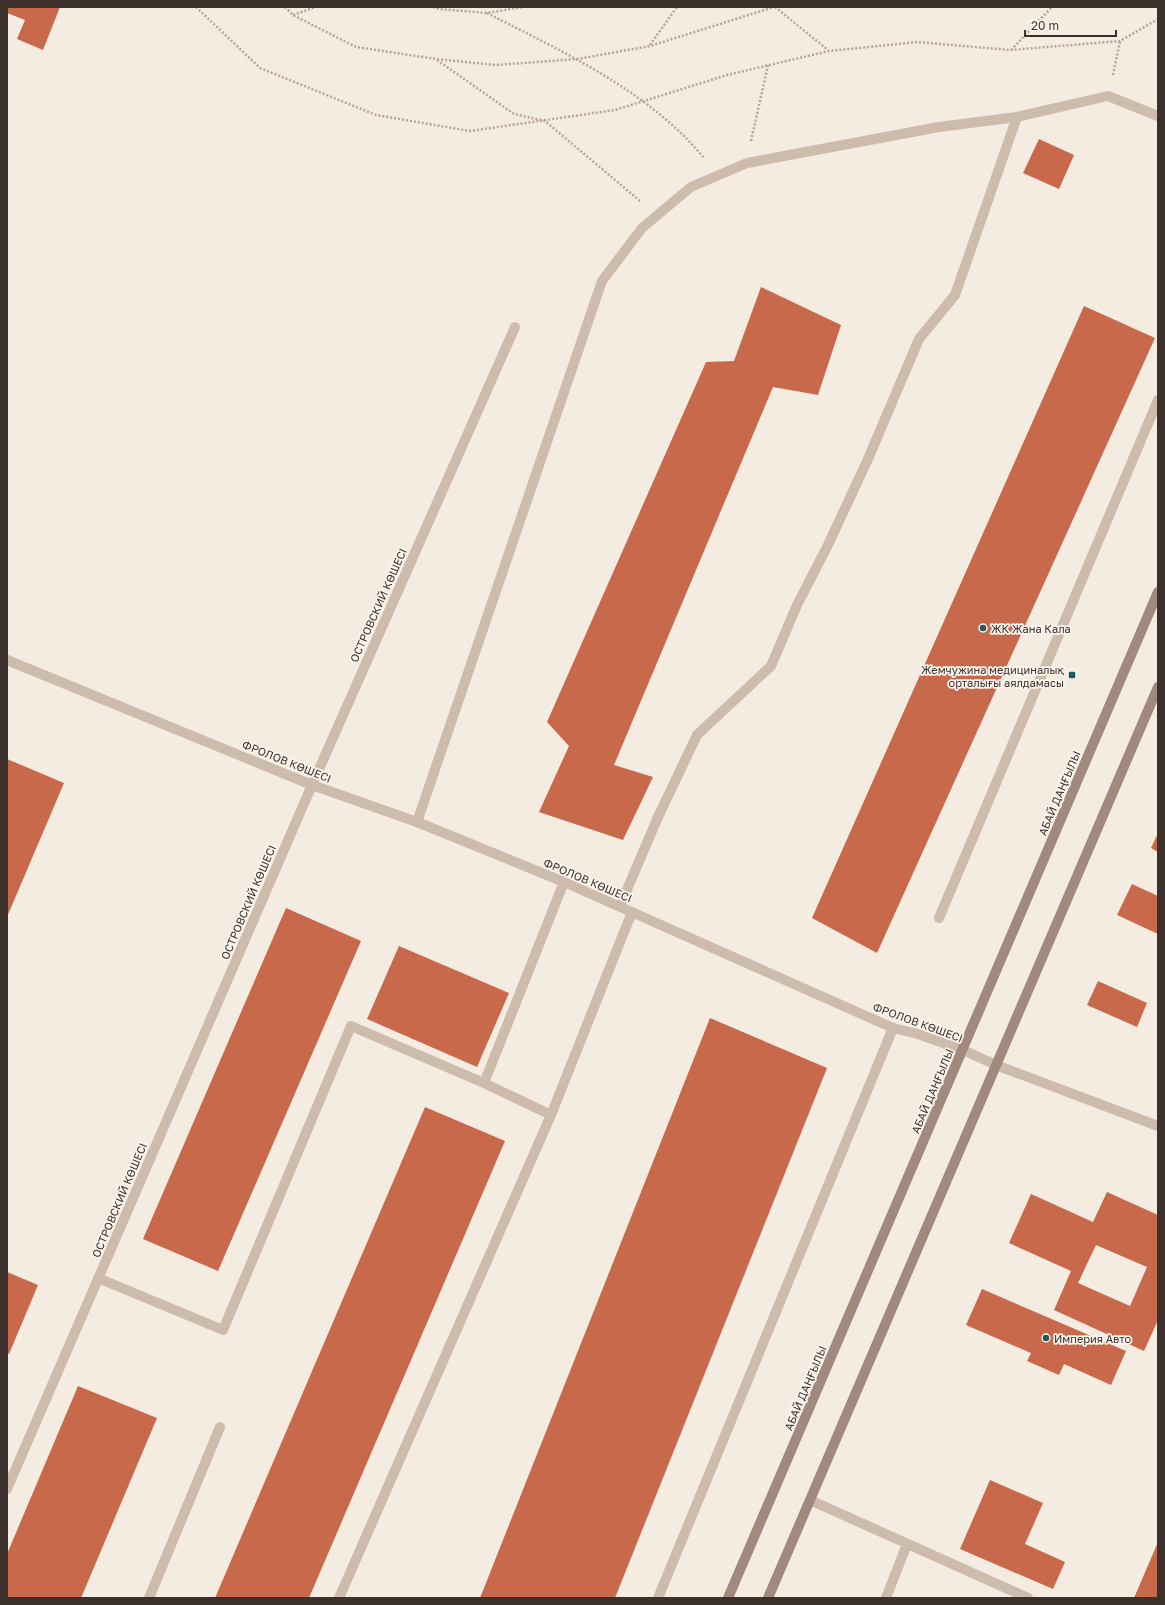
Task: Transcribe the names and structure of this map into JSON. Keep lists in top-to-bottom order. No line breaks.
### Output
{"streets":{"main road":["АБАЙ ДАҢҒЫЛЫ"],"street":["ОСТРОВСКИЙ КӨШЕСІ","ФРОЛОВ КӨШЕСІ"]},"crossings":[["ОСТРОВСКИЙ КӨШЕСІ","ФРОЛОВ КӨШЕСІ"],["ФРОЛОВ КӨШЕСІ","АБАЙ ДАҢҒЫЛЫ"]],"places":{"other":["ЖК Жана Кала","Империя Авто"],"transit":["Жемчужина медициналық орталығы аялдамасы"]},"scale_bar":"20 m"}
